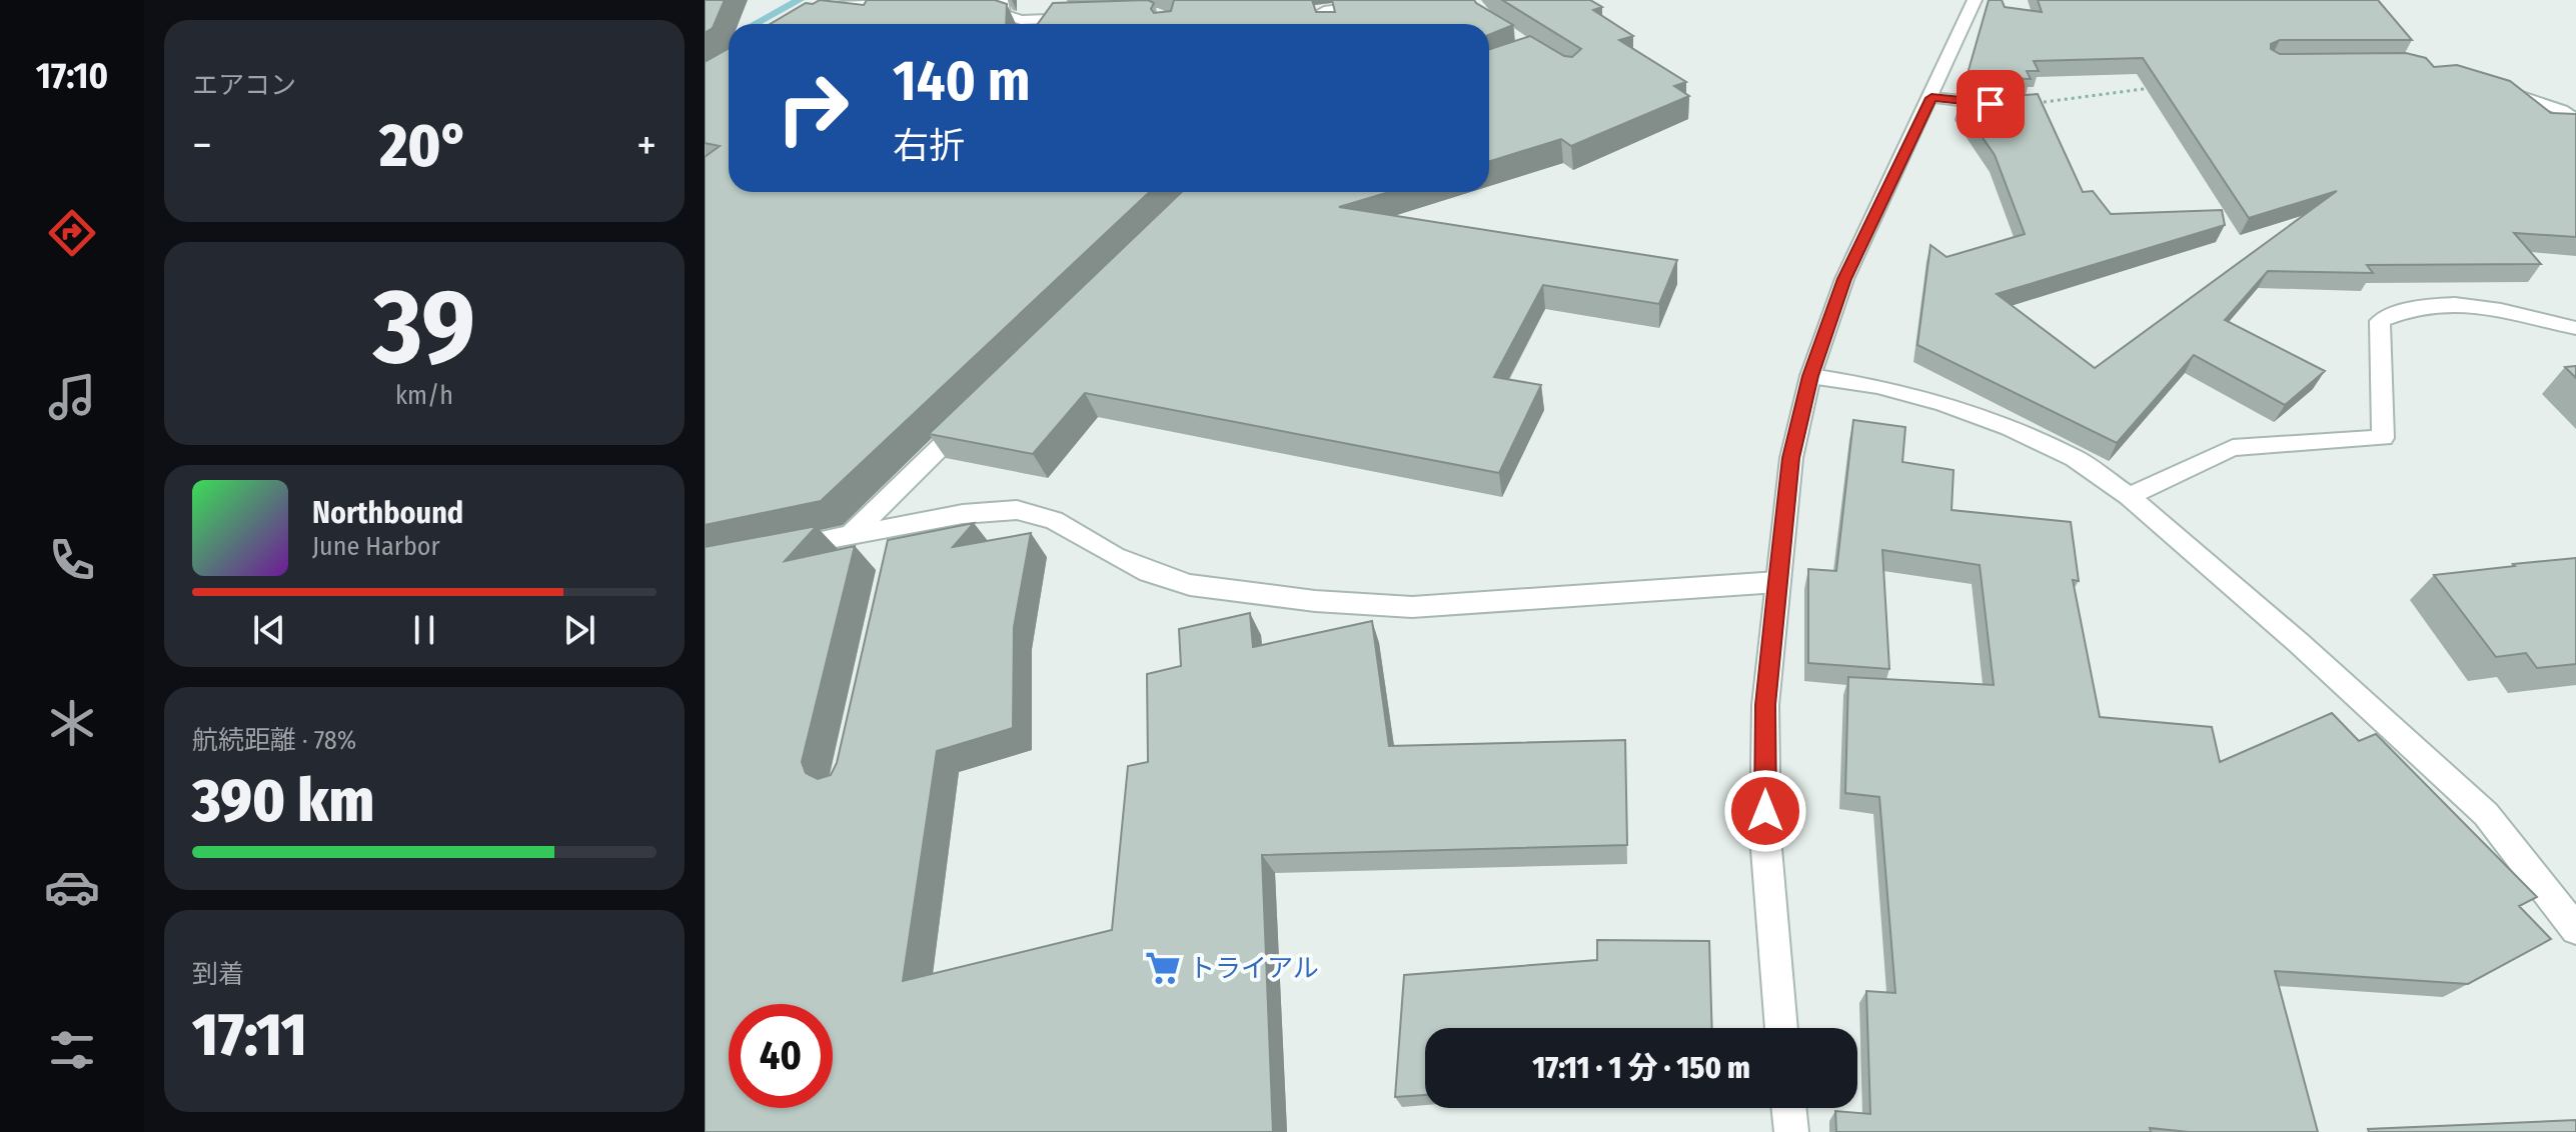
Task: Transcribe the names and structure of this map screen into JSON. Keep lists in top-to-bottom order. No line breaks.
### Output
{"places":{"supermarket":["トライアル"]},"page":{"tabs":"17:10","tile":["エアコン",["39","km/h"],["航続距離 · 78%","390 km"],["到着","17:11"]],"turn":["140 m","右折"],"heat":["−","20°","+"],"song":["Northbound","June Harbor"],"limit":"40","trip":"17:11 · 1 分 · 150 m"}}
